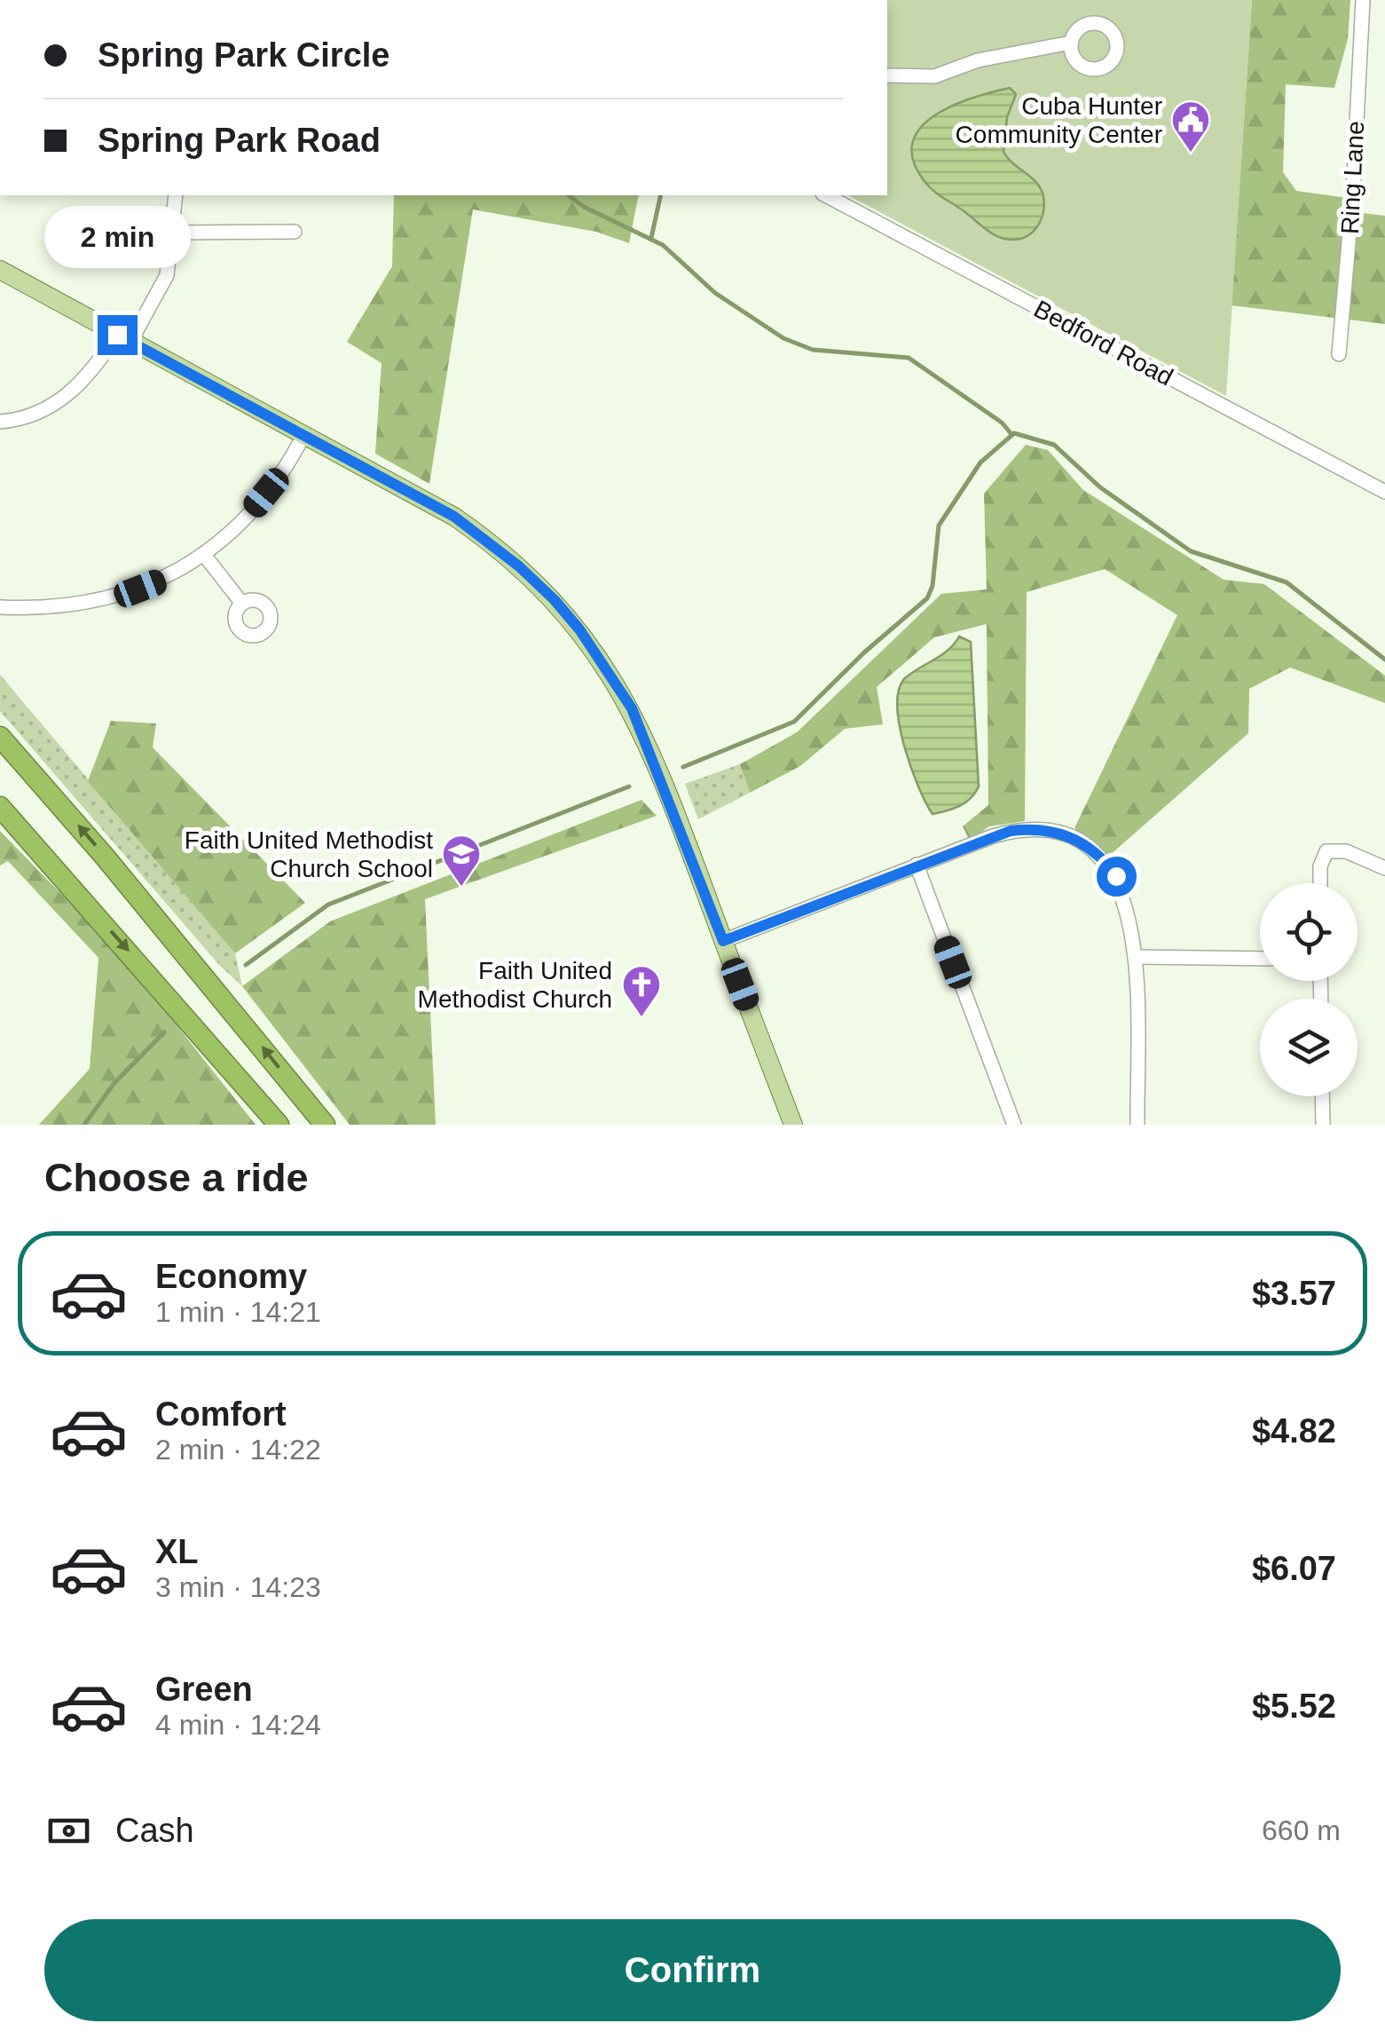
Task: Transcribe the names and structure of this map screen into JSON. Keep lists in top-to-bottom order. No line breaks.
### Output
{"streets":{"street":["Ring Lane","Bedford Road"]},"places":{"public building":["Cuba Hunter Community Center"],"school or university":["Faith United Methodist Church School"],"church":["Faith United Methodist Church"]},"page":{"banner":["Spring Park Circle","Spring Park Road"],"bubble":"2 min","heading":"Choose a ride","list":[{"name":"Economy","note":"1 min · 14:21","value":"$3.57"},{"name":"Comfort","note":"2 min · 14:22","value":"$4.82"},{"name":"XL","note":"3 min · 14:23","value":"$6.07"},{"name":"Green","note":"4 min · 14:24","value":"$5.52"}],"pay":["Cash","660 m"],"buttons":"Confirm"}}
